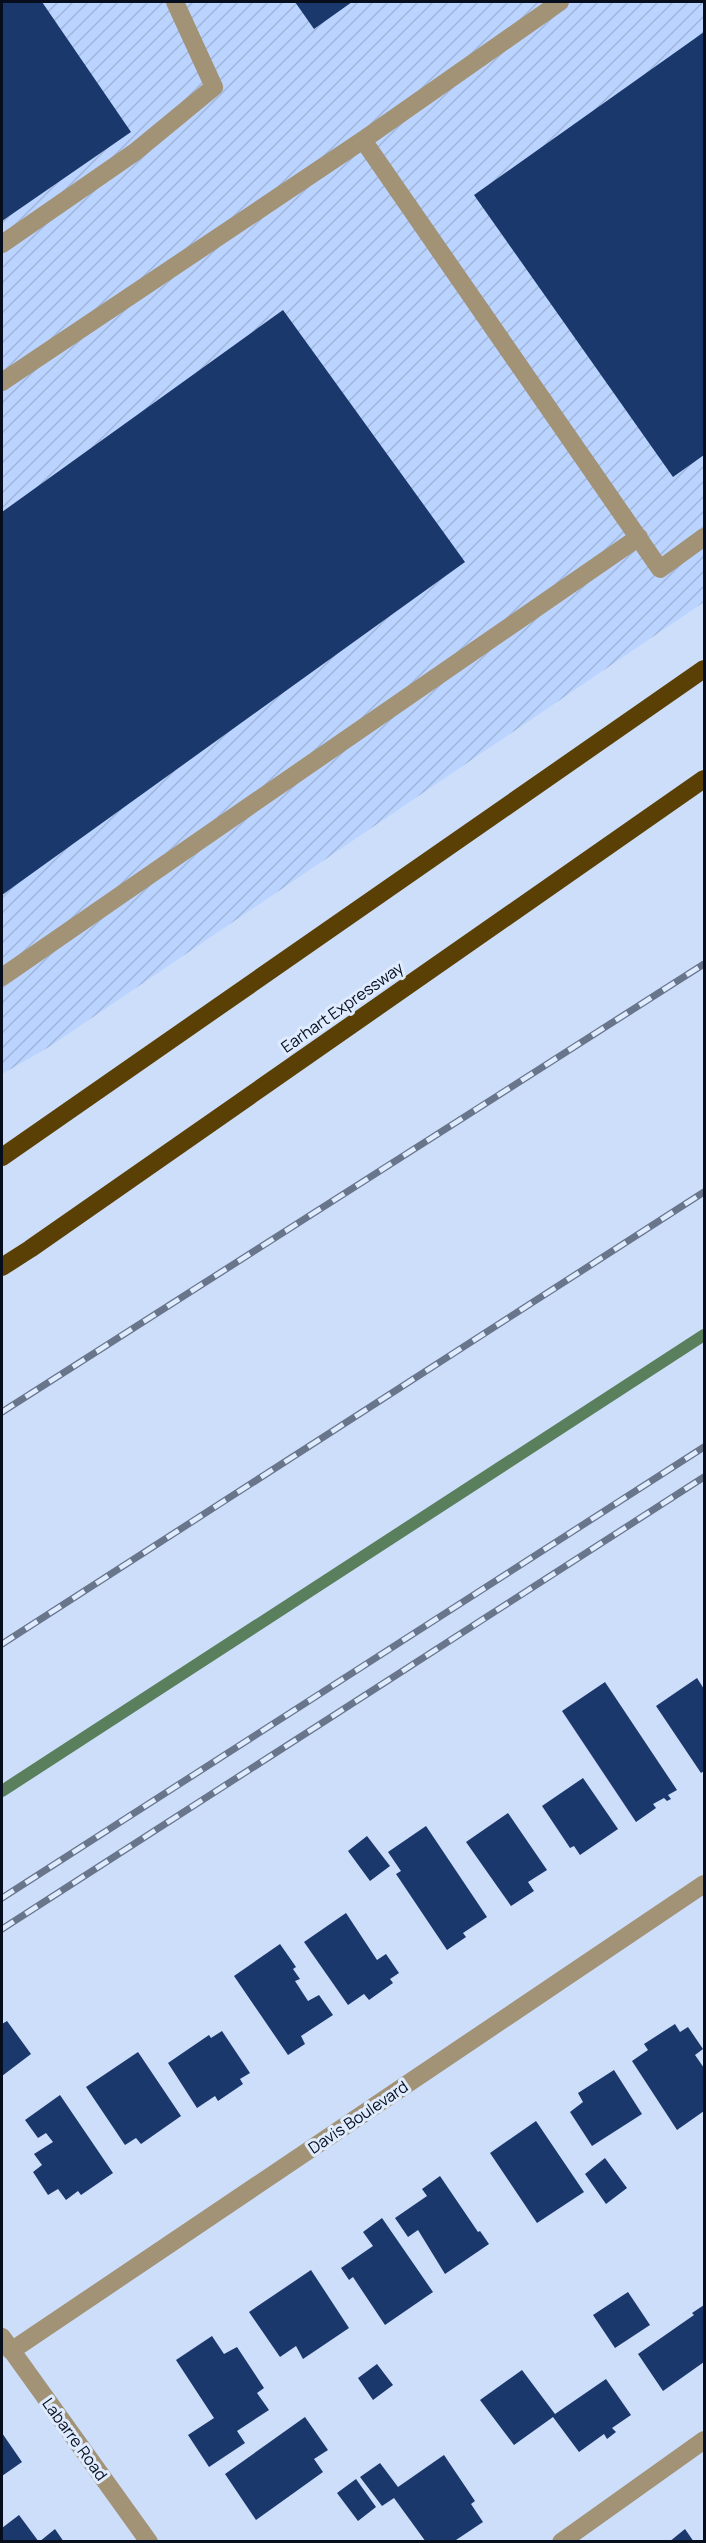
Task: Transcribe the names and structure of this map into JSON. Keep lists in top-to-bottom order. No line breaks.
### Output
{"streets":{"highway":["Earhart Expressway"],"street":["Davis Boulevard","Labarre Road"]},"crossings":[["Davis Boulevard","Labarre Road"]]}
